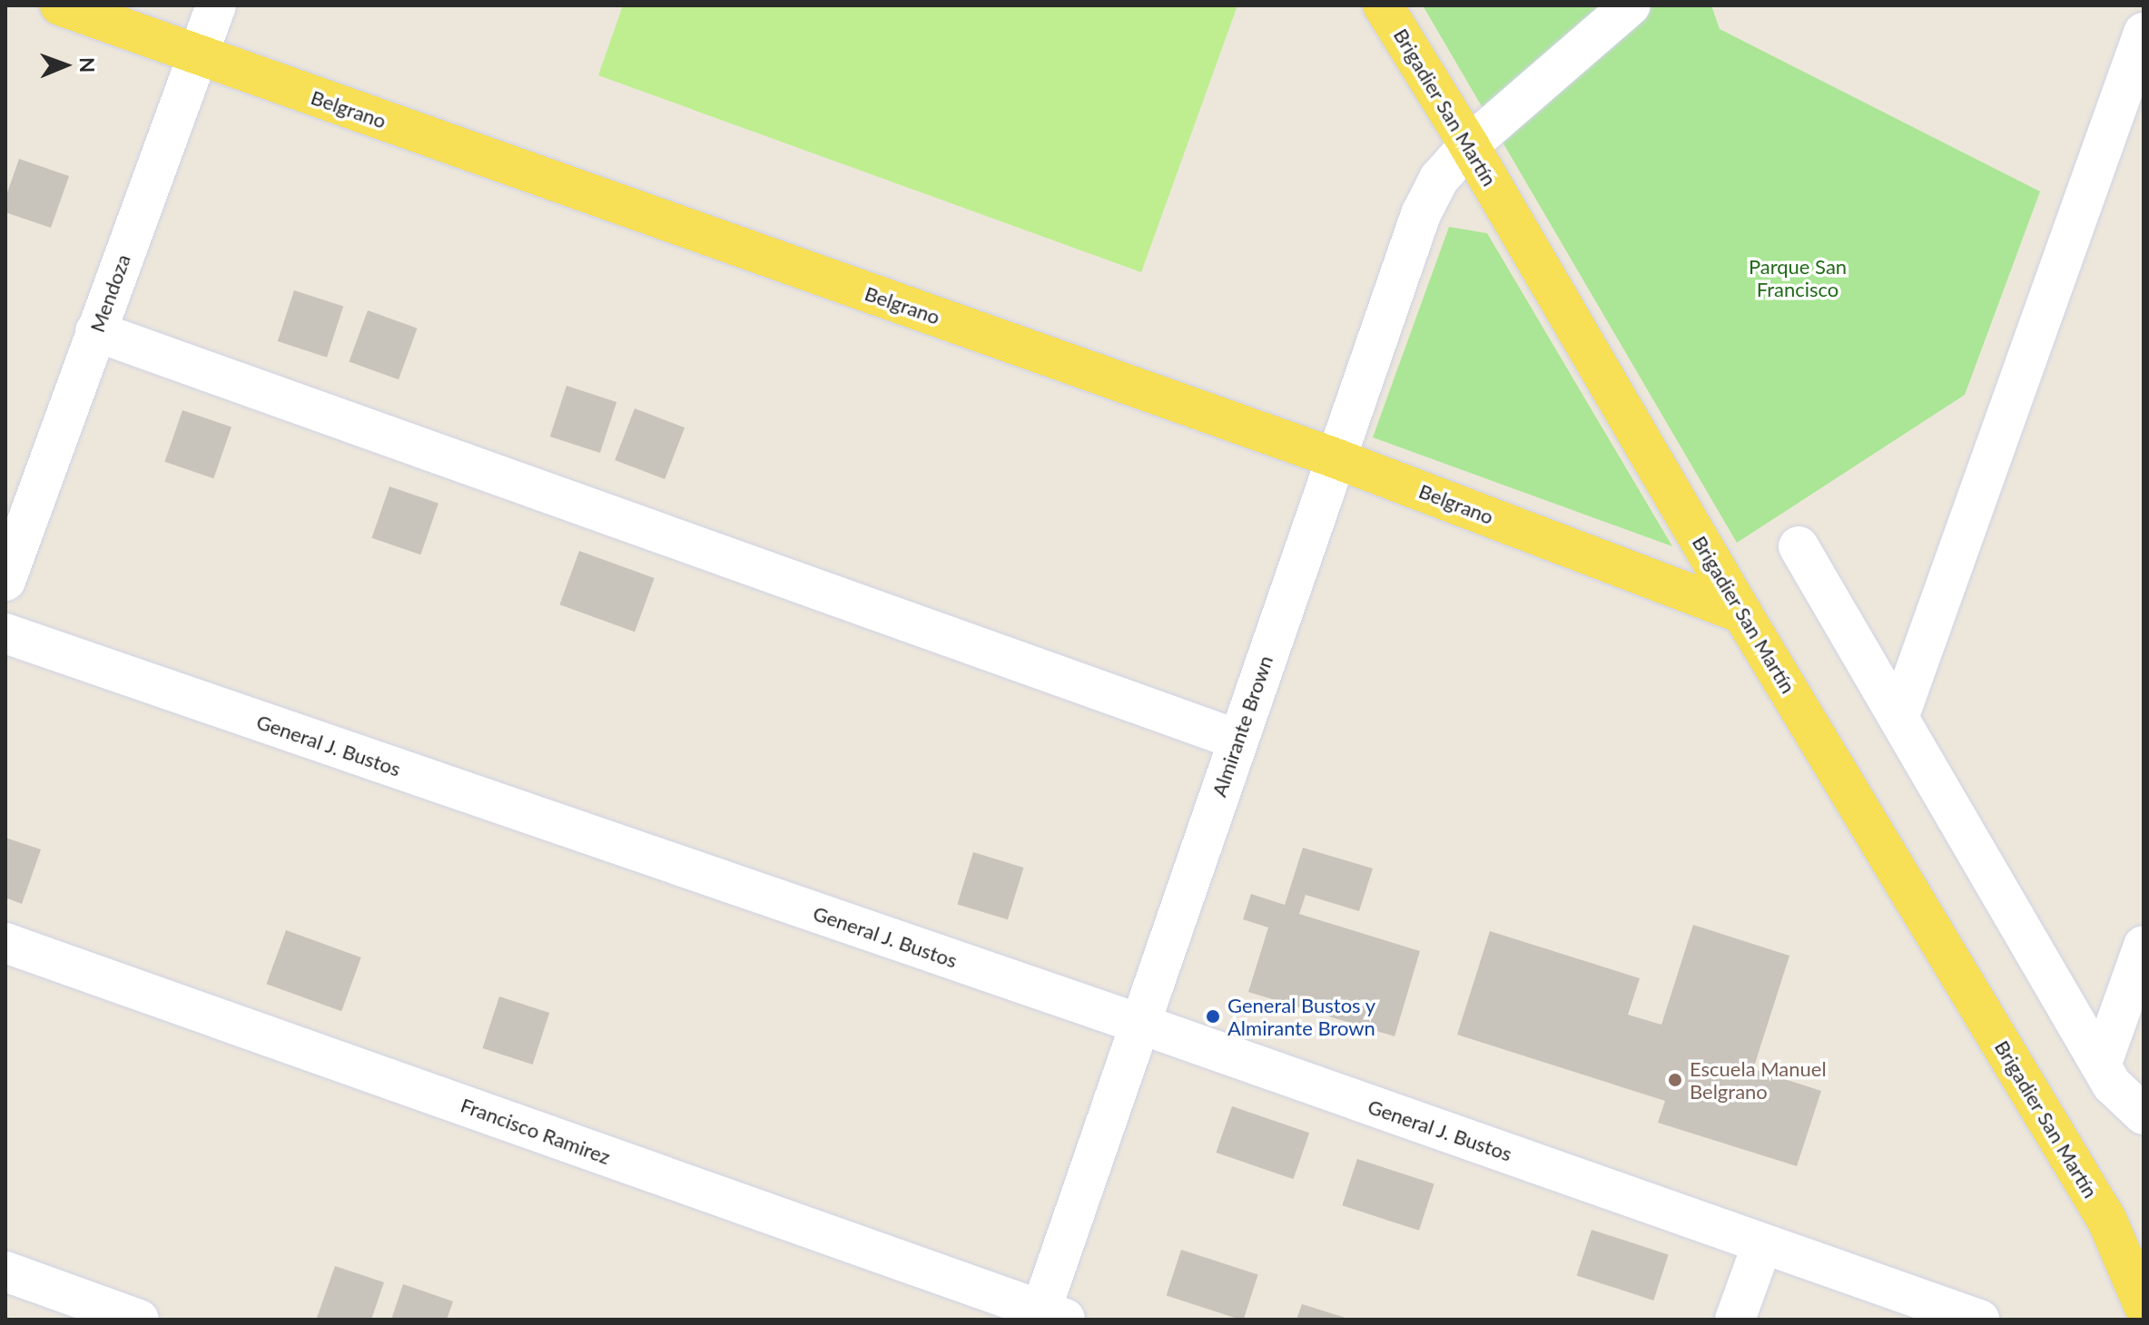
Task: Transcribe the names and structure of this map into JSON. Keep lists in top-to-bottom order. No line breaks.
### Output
{"streets":{"main road":["Brigadier San Martín","Belgrano"],"street":["Mendoza","Almirante Brown","General J. Bustos","Francisco Ramirez"]},"crossings":[["Brigadier San Martín","Belgrano"],["Brigadier San Martín","Almirante Brown"],["Belgrano","Mendoza"],["Belgrano","Almirante Brown"],["Almirante Brown","General J. Bustos"],["Almirante Brown","Francisco Ramirez"]],"parks":["Parque San Francisco"],"places":["General Bustos y Almirante Brown","Escuela Manuel Belgrano"],"north":"right"}
